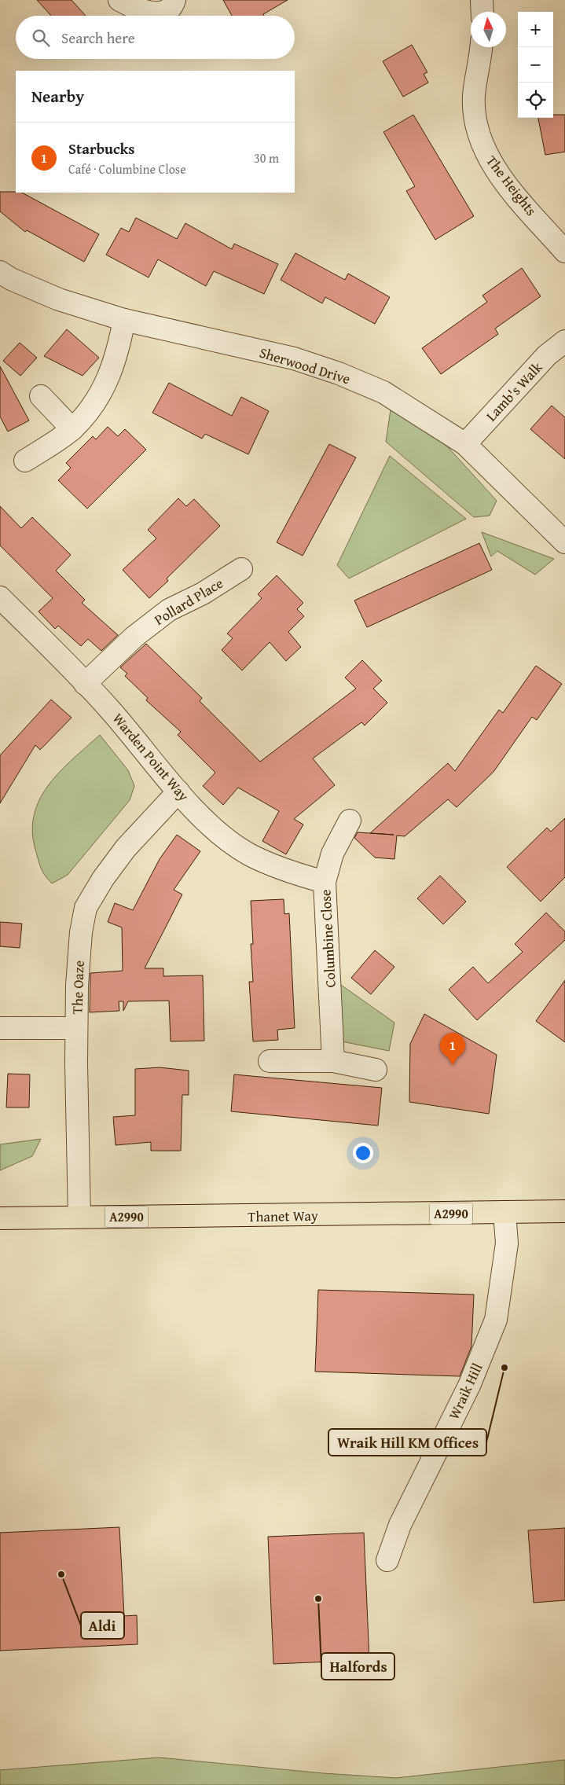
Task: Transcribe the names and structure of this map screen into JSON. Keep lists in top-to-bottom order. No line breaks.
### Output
{"streets":{"main road":["A2990","Thanet Way"],"street":["The Heights","Sherwood Drive","Lamb's Walk","Pollard Place","Warden Point Way","Columbine Close","The Oaze","Wraik Hill"]},"crossings":[["Sherwood Drive","Lamb's Walk"],["Pollard Place","Warden Point Way"],["Warden Point Way","Columbine Close"],["Warden Point Way","The Oaze"],["The Oaze","Thanet Way"],["Thanet Way","Wraik Hill"]],"places":["Wraik Hill KM Offices","Aldi","Halfords"],"north":"top","page":{"map_buttons":["+","−"],"search":"Search here","heading":"Nearby","list":[{"mark":"1","name":"Starbucks","note":"Café · Columbine Close","value":"30 m"}],"pins":"1"}}
